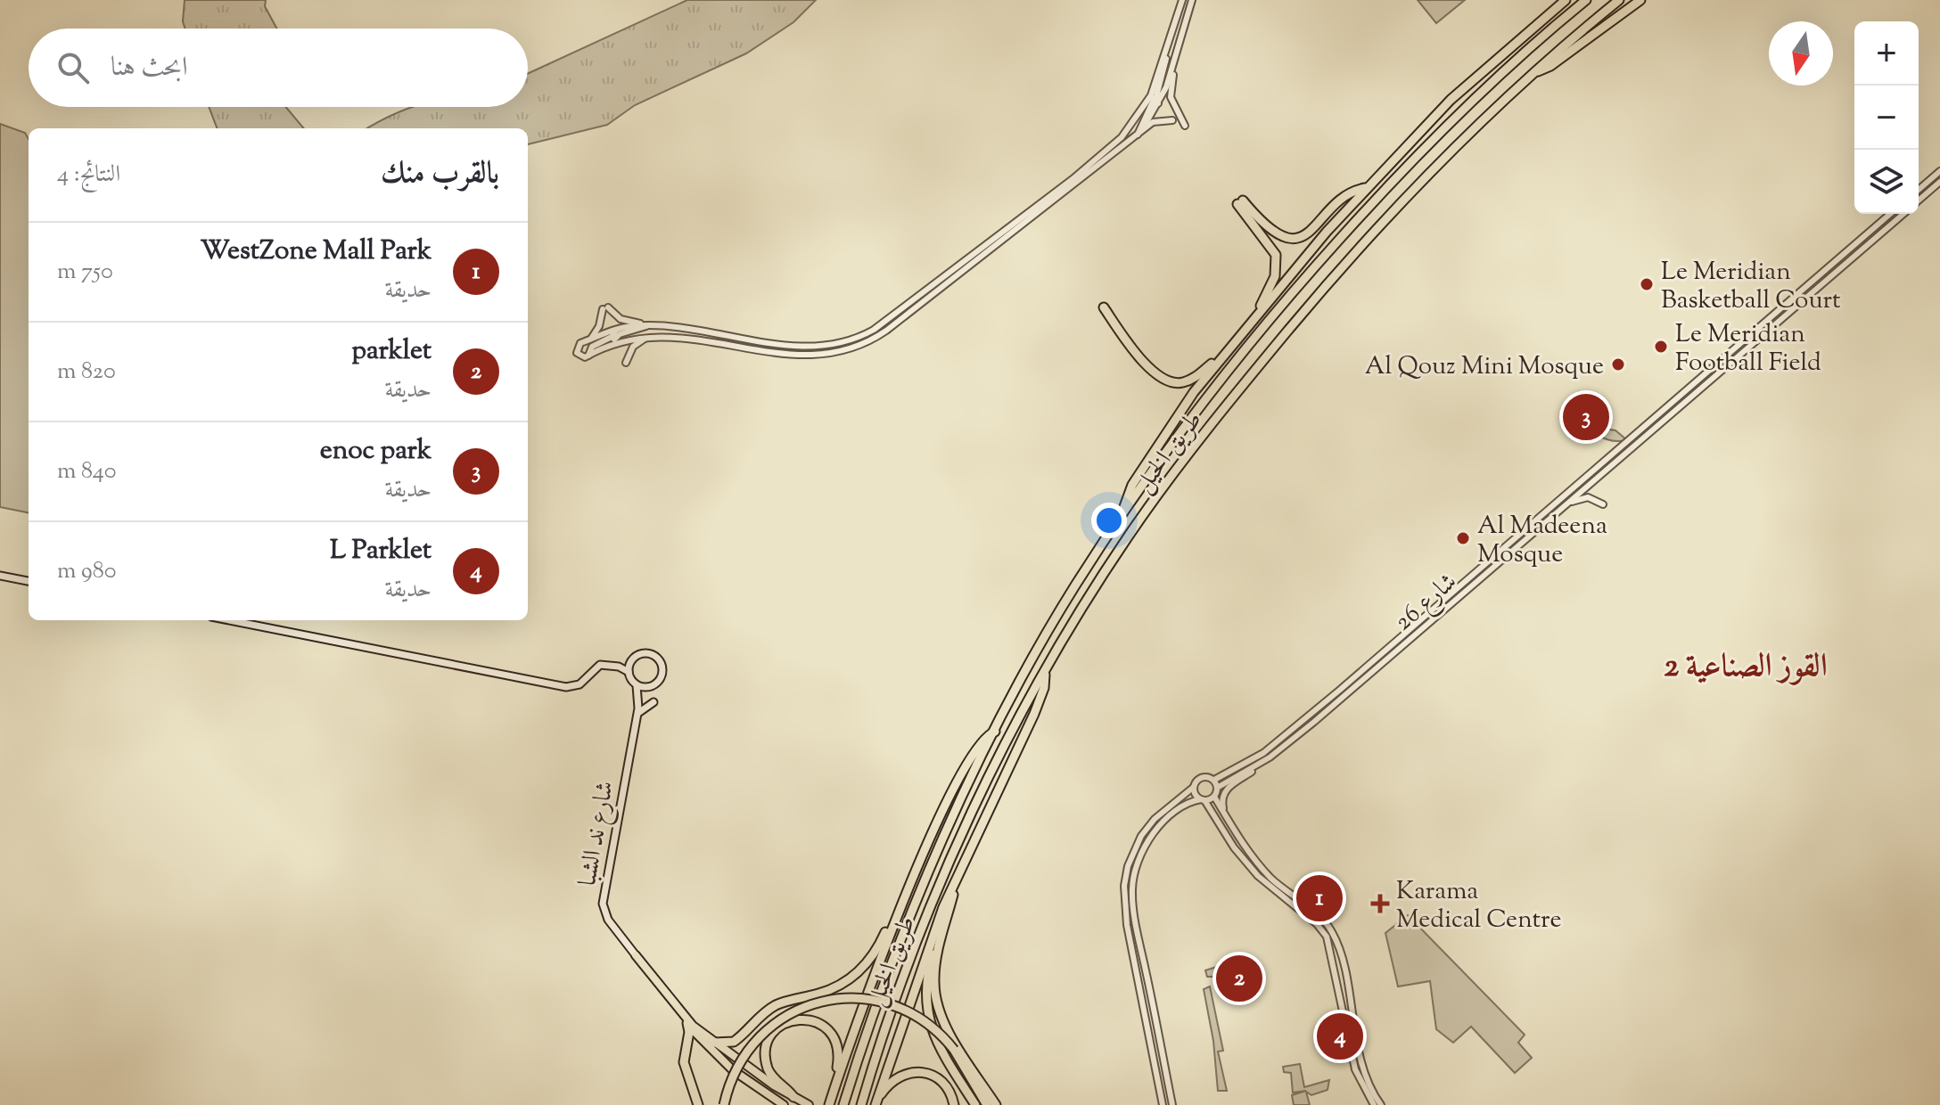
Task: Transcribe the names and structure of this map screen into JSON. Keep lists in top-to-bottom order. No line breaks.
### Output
{"streets":{"highway":["طريق الخيل"],"main road":["شارع ند الشبا"],"street":["شارع 26"]},"districts":["القوز الصناعية 2"],"places":{"other":["Le Meridian Basketball Court","Le Meridian Football Field","Al Qouz Mini Mosque","Al Madeena Mosque"],"health":["Karama Medical Centre"]},"north":"bottom","page":{"map_buttons":["+","−"],"search":"ابحث هنا","heading":["بالقرب منك","النتائج: 4"],"list":[{"mark":"1","name":"WestZone Mall Park","note":"حديقة","value":"750 m"},{"mark":"2","name":"parklet","note":"حديقة","value":"820 m"},{"mark":"3","name":"enoc park","note":"حديقة","value":"840 m"},{"mark":"4","name":"L Parklet","note":"حديقة","value":"980 m"}],"pins":["3","1","2","4"]}}
